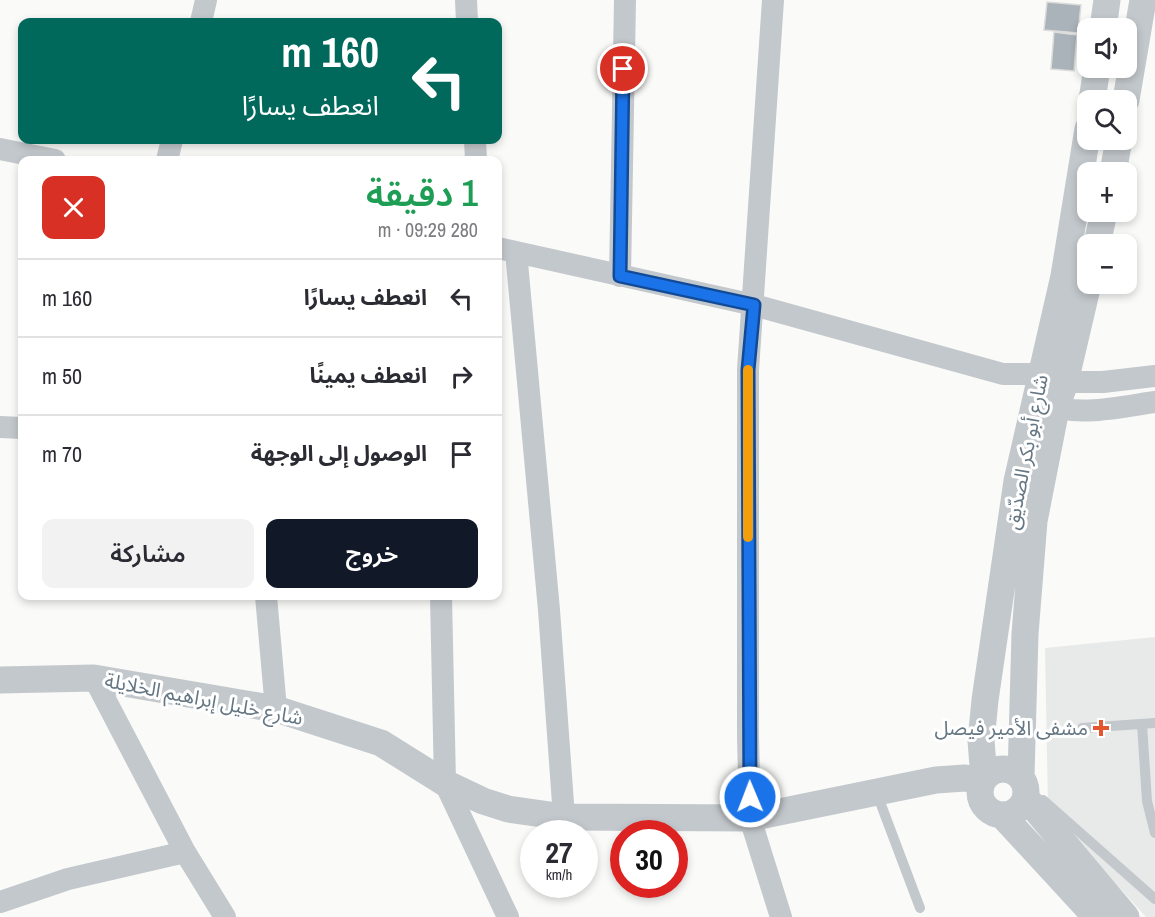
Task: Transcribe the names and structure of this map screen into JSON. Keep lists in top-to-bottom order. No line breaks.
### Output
{"streets":{"street":["شارع أبو بكر الصدّيق","شارع خليل إبراهيم الخلايلة"]},"crossings":[["شارع أبو بكر الصدّيق","شارع خليل إبراهيم الخلايلة"]],"places":{"health":["مشفى الأمير فيصل"]},"page":{"map_buttons":["+","−"],"turn":["160 m","انعطف يسارًا"],"heading":["1 دقيقة","280 m · 09:29"],"list":[{"name":"انعطف يسارًا","value":"160 m"},{"name":"انعطف يمينًا","value":"50 m"},{"name":"الوصول إلى الوجهة","value":"70 m"}],"buttons":["خروج","مشاركة"],"speed":"27 km/h","limit":"30"}}
